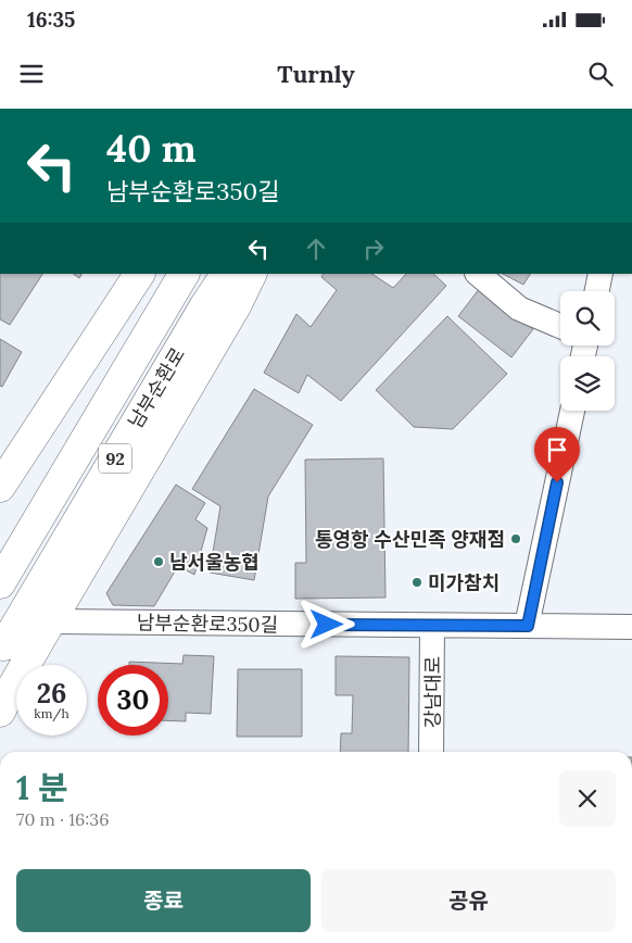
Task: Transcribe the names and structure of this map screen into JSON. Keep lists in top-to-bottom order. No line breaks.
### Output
{"streets":{"main road":["남부순환로","92"],"street":["남부순환로350길","강남대로"]},"crossings":[["남부순환로350길","강남대로"]],"places":["통영항 수산민족 양재점","남서울농협","미가참치"],"page":{"status":"16:35","header":"Turnly","turn":["40 m","남부순환로350길"],"speed":"26 km/h","limit":"30","heading":["1 분","70 m · 16:36"],"buttons":["종료","공유"]}}
